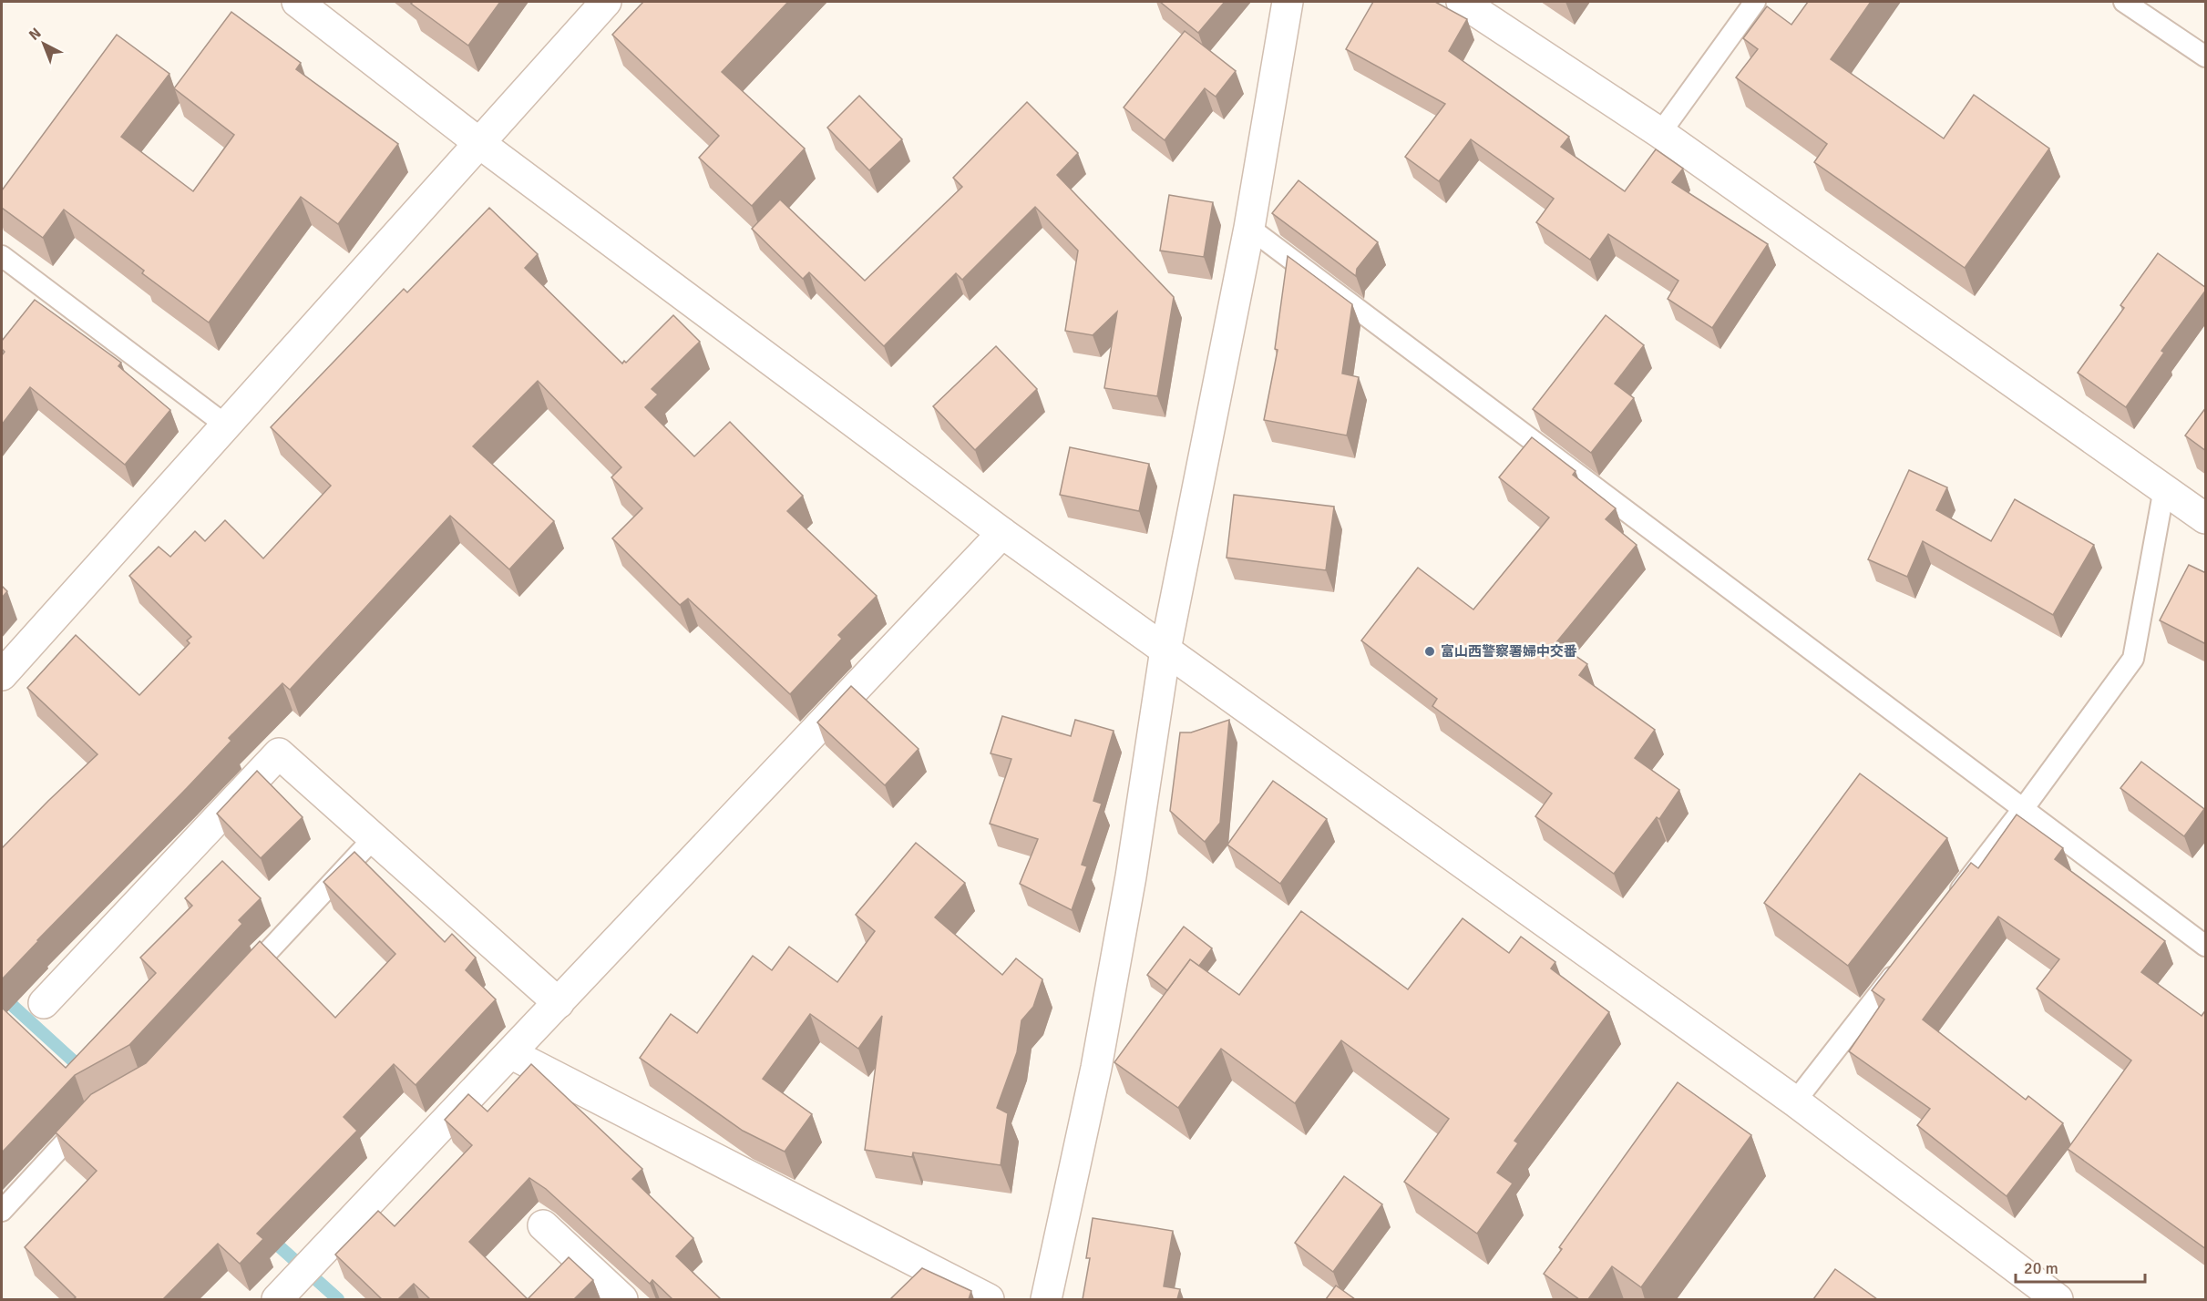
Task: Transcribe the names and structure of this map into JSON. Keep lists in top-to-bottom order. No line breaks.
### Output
{"places":["富山西警察署婦中交番"],"scale_bar":"20 m","north":"top left"}
